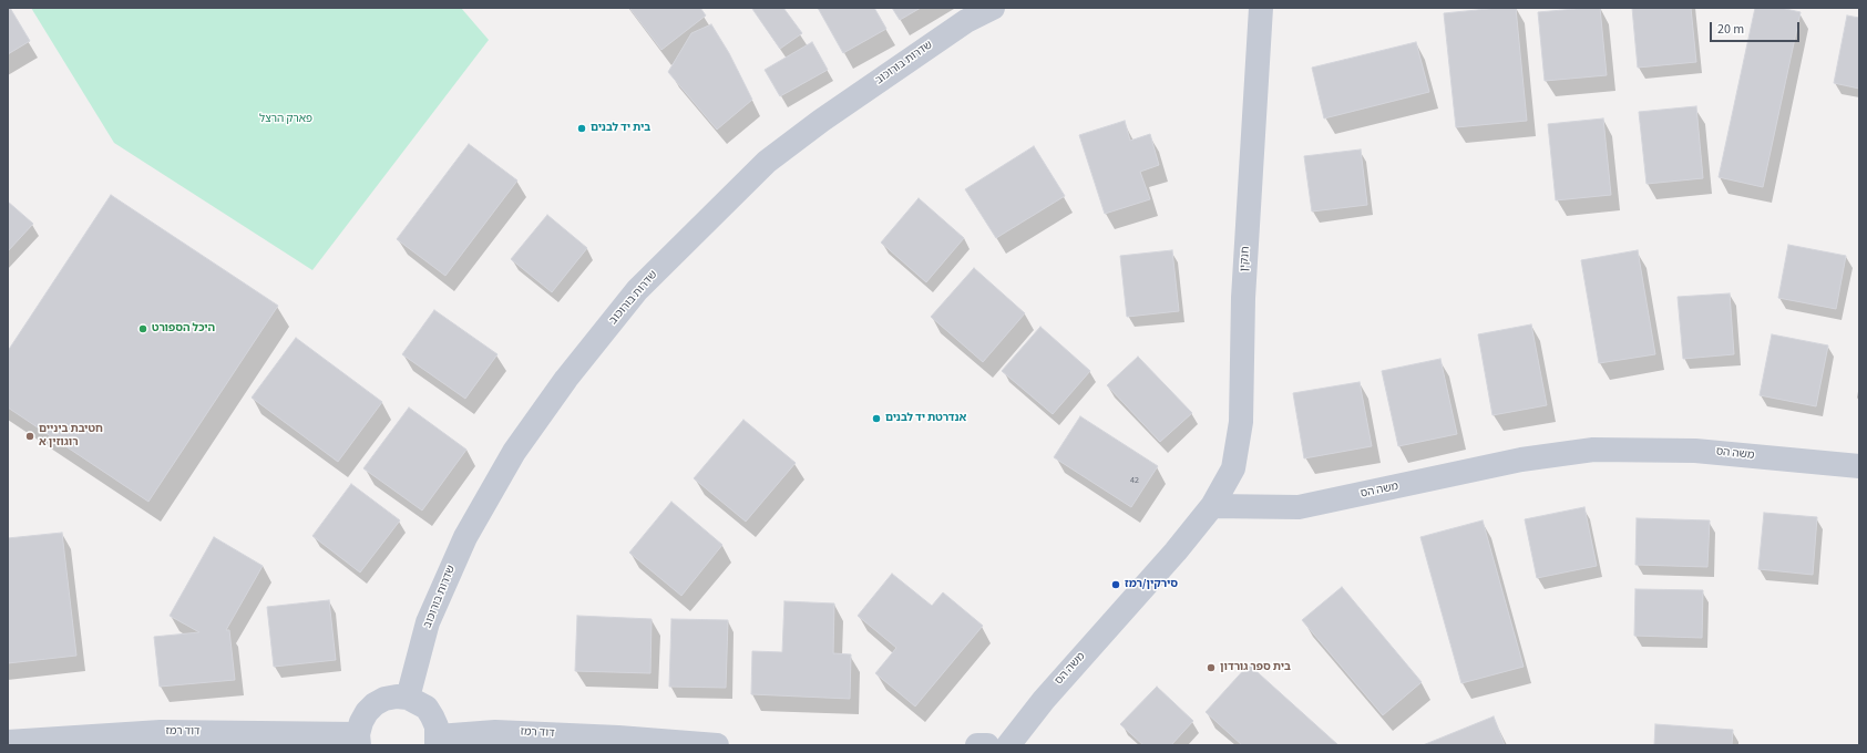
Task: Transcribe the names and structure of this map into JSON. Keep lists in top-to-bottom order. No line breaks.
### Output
{"streets":{"street":["שדרות בורוכוב","חנקין","משה הס","דוד רמז"]},"crossings":[["חנקין","משה הס"]],"parks":["פארק הרצל"],"places":["בית יד לבנים","היכל הספורט","אנדרטת יד לבנים","חטיבת ביניים רוגוזין א","סירקין/רמז","בית ספר גורדון"],"house_numbers":["42"],"scale_bar":"20 m"}
